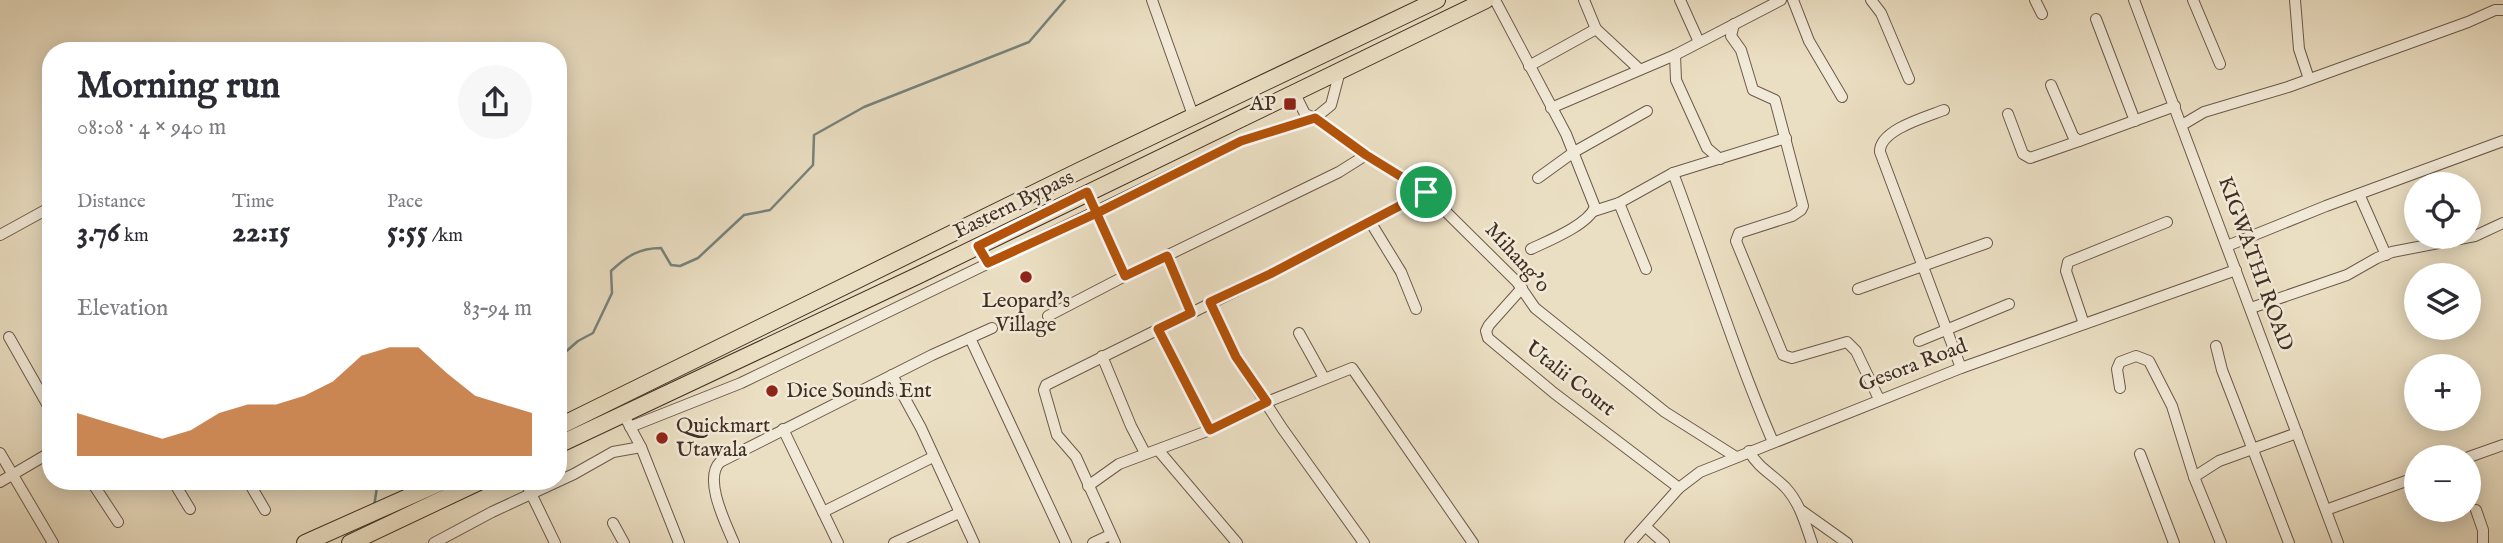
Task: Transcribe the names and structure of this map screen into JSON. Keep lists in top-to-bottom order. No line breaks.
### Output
{"streets":{"main road":["Eastern Bypass"],"street":["Mihang'o","KIGWATHI ROAD","Gesora Road","Utalii Court"]},"crossings":[["Eastern Bypass","Mihang'o"],["Mihang'o","Gesora Road"],["Mihang'o","Utalii Court"],["KIGWATHI ROAD","Gesora Road"],["Gesora Road","Utalii Court"]],"places":{"transit":["AP"],"other":["Leopard's Village","Dice Sounds Ent","Quickmart Utawala"]},"page":{"heading":["Morning run","08:08 · 4 × 940 m"],"stats":[["Distance","3.76 km"],["Time","22:15"],["Pace","5:55 /km"]],"map_buttons":["+","−"],"chart":["Elevation","83–94 m"]}}
